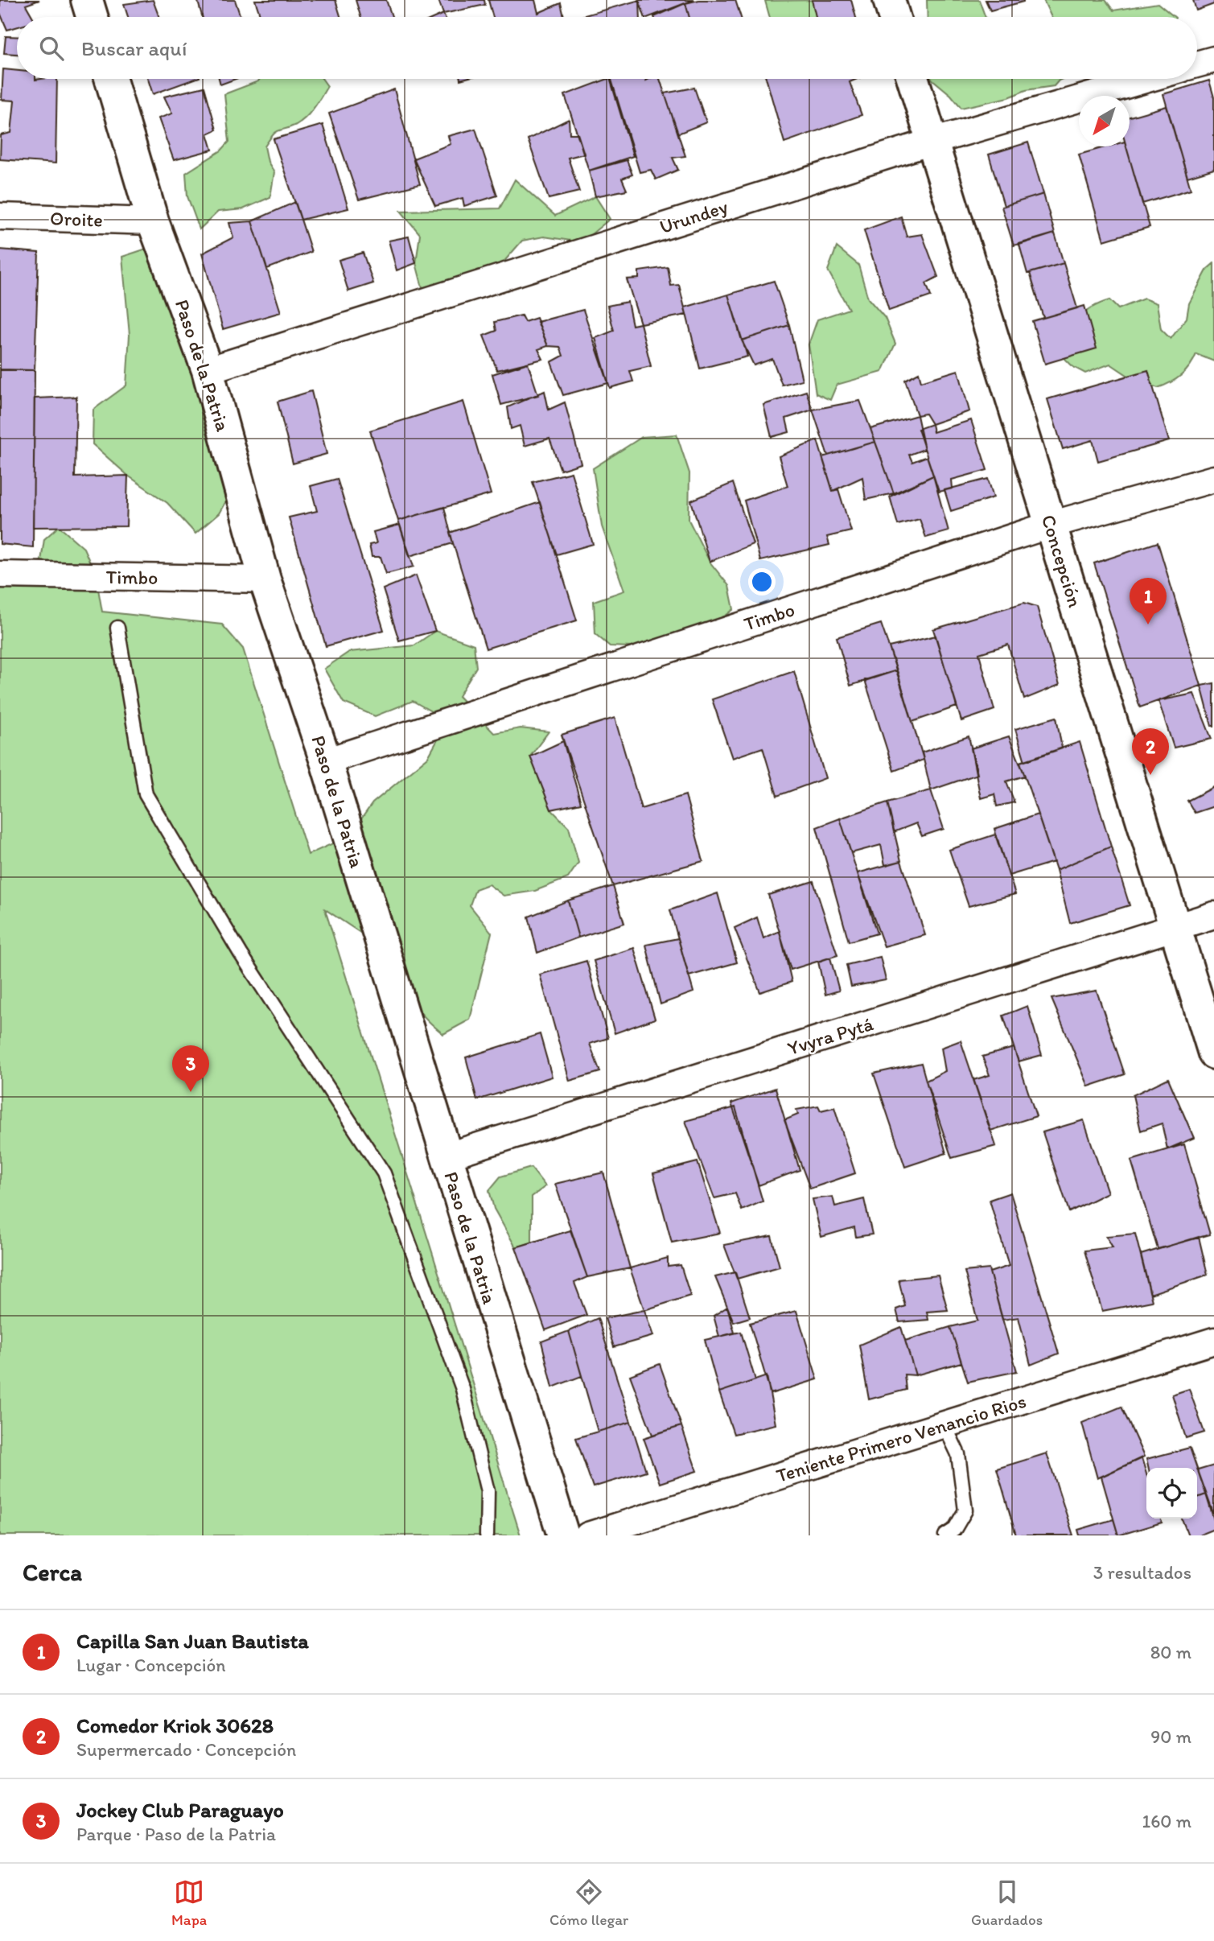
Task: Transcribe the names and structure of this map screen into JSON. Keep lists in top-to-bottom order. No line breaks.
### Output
{"streets":{"street":["Urundey","Oroite","Paso de la Patria","Concepción","Timbo","Yvyra Pytá","Teniente Primero Venancio Rios"]},"crossings":[["Urundey","Paso de la Patria"],["Urundey","Concepción"],["Oroite","Paso de la Patria"],["Paso de la Patria","Timbo"],["Paso de la Patria","Yvyra Pytá"],["Concepción","Timbo"],["Concepción","Yvyra Pytá"]],"north":"bottom left","page":{"search":"Buscar aquí","pins":["1","2","3"],"heading":["Cerca","3 resultados"],"list":[{"mark":"1","name":"Capilla San Juan Bautista","note":"Lugar · Concepción","value":"80 m"},{"mark":"2","name":"Comedor Kriok 30628","note":"Supermercado · Concepción","value":"90 m"},{"mark":"3","name":"Jockey Club Paraguayo","note":"Parque · Paso de la Patria","value":"160 m"}],"nav":["Mapa","Cómo llegar","Guardados"]}}
